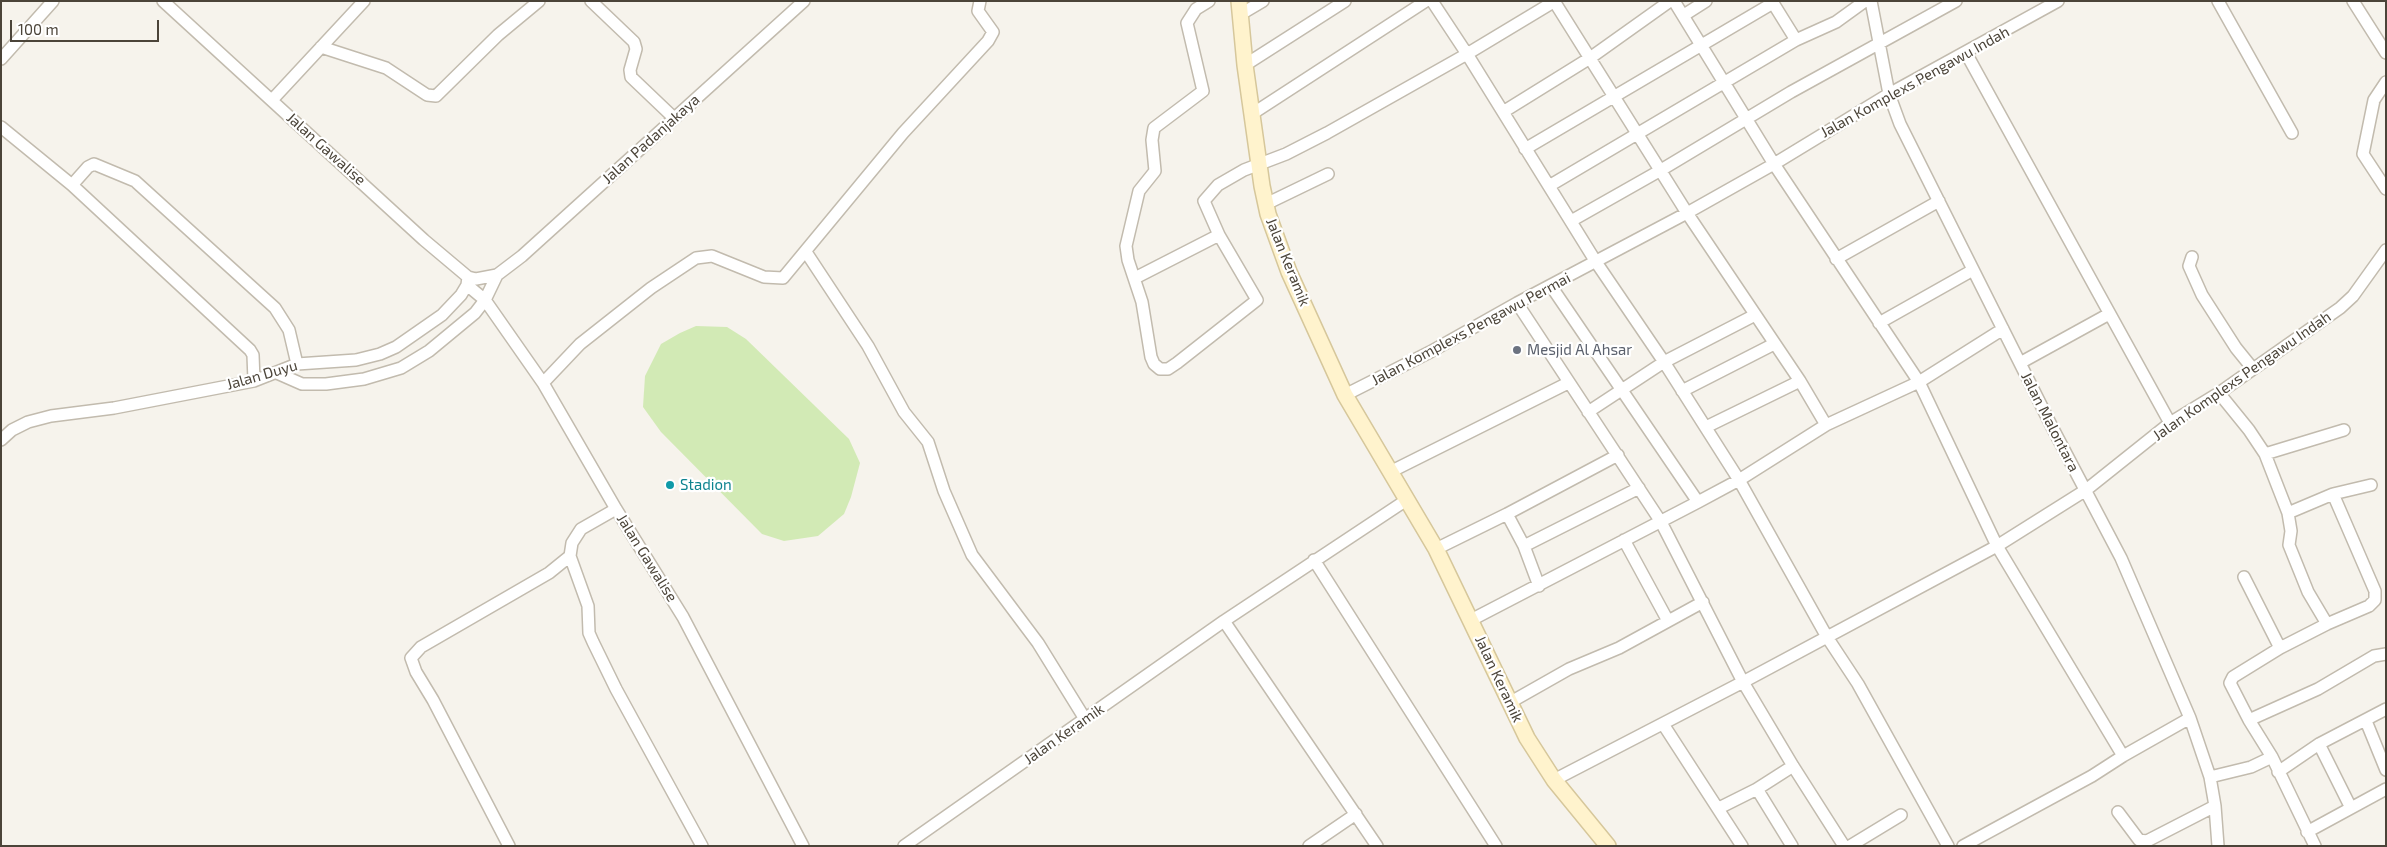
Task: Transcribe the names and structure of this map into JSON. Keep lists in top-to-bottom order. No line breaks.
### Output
{"streets":{"street":["Jalan Komplexs Pengawu Indah","Jalan Padanjakaya","Jalan Gawalise","Jalan Keramik","Jalan Komplexs Pengawu Permai","Jalan Duyu","Jalan Malontara"]},"crossings":[["Jalan Komplexs Pengawu Indah","Jalan Keramik"],["Jalan Komplexs Pengawu Indah","Jalan Komplexs Pengawu Permai"],["Jalan Komplexs Pengawu Indah","Jalan Malontara"],["Jalan Gawalise","Jalan Duyu"],["Jalan Keramik","Jalan Komplexs Pengawu Permai"]],"places":["Mesjid Al Ahsar","Stadion"],"scale_bar":"100 m"}
